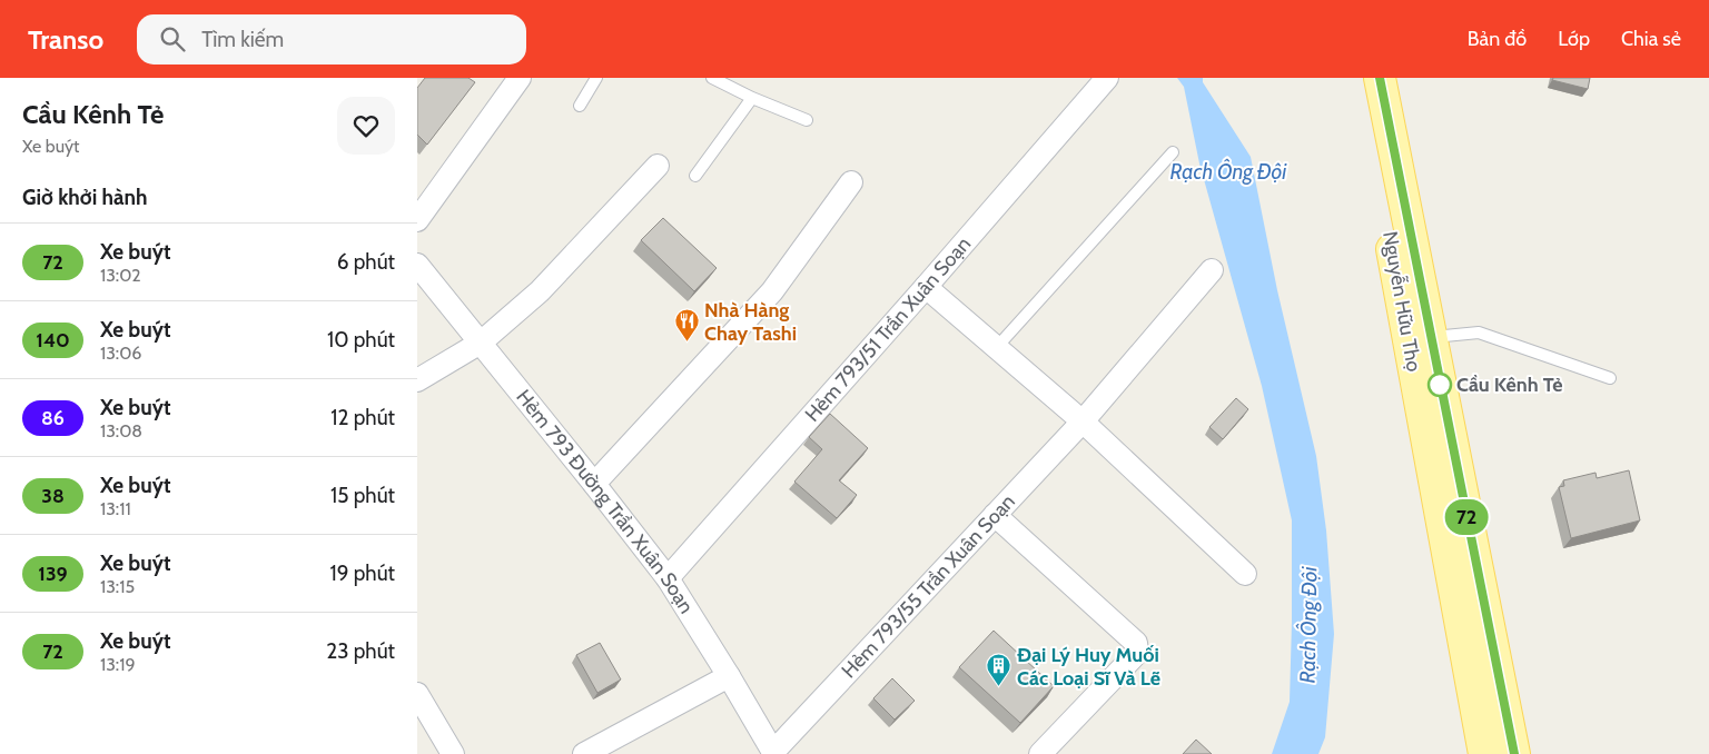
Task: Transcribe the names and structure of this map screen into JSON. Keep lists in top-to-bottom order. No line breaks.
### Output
{"streets":{"main road":["Nguyễn Hữu Thọ"],"street":["Hẻm 793/51 Trần Xuân Soạn","Hẻm 793 Đường Trần Xuân Soạn","Hẻm 793/55 Trần Xuân Soạn"]},"crossings":[["Hẻm 793/51 Trần Xuân Soạn","Hẻm 793 Đường Trần Xuân Soạn"],["Hẻm 793 Đường Trần Xuân Soạn","Hẻm 793/55 Trần Xuân Soạn"]],"water":["Rạch Ông Đội"],"places":{"restaurant":["Nhà Hàng Chay Tashi"],"other":["Cầu Kênh Tẻ"],"building":["Đại Lý Huy Muối Các Loại Sĩ Và Lẽ"]},"lines":["bus line 72"],"page":{"header":"Transo","search":"Tìm kiếm","nav":["Bản đồ","Lớp","Chia sẻ"],"heading":[["Cầu Kênh Tẻ","Xe buýt"],"Giờ khởi hành"],"on_map":"72","list":[{"mark":"72","name":"Xe buýt","note":"13:02","value":"6 phút"},{"mark":"140","name":"Xe buýt","note":"13:06","value":"10 phút"},{"mark":"86","name":"Xe buýt","note":"13:08","value":"12 phút"},{"mark":"38","name":"Xe buýt","note":"13:11","value":"15 phút"},{"mark":"139","name":"Xe buýt","note":"13:15","value":"19 phút"},{"mark":"72","name":"Xe buýt","note":"13:19","value":"23 phút"}]}}
